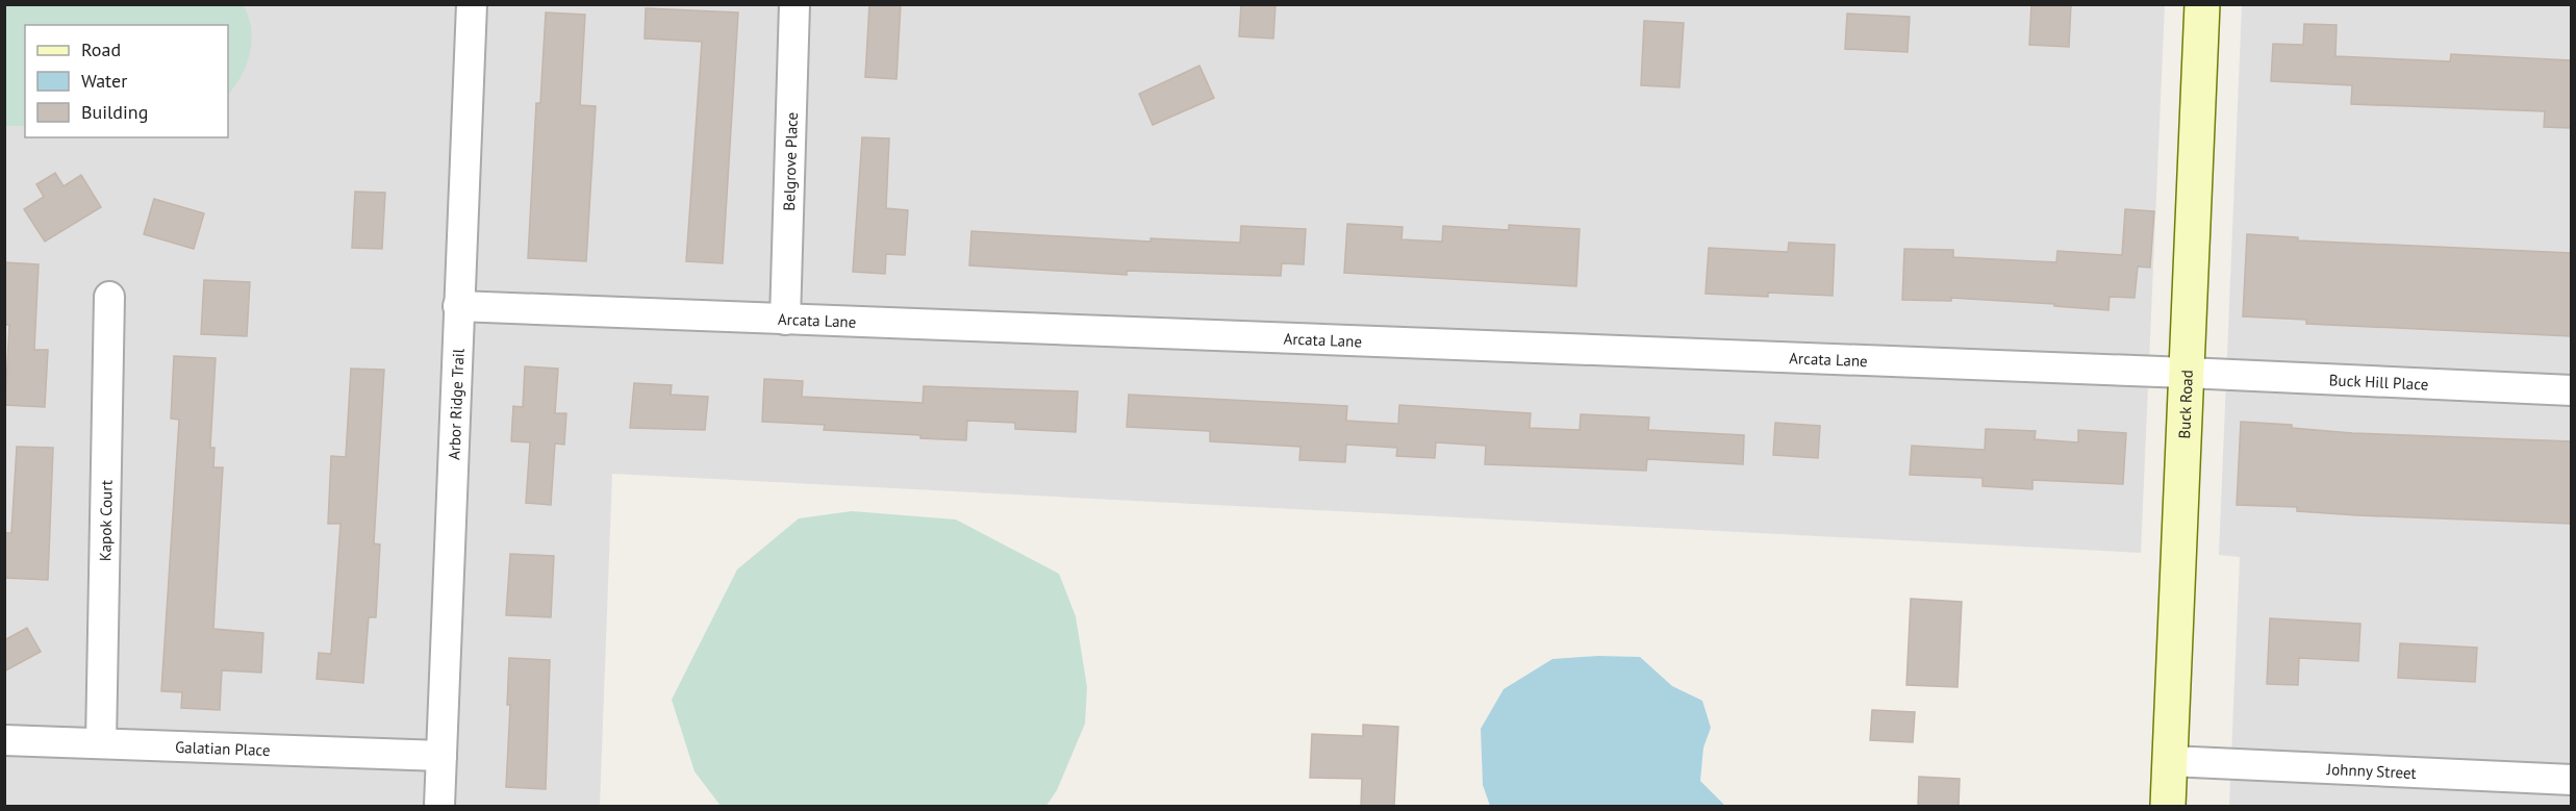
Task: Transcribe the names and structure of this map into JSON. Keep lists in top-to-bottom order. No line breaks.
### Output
{"streets":{"street":["Belgrove Place","Arcata Lane","Buck Hill Place","Arbor Ridge Trail","Buck Road","Kapok Court","Galatian Place","Johnny Street"]},"crossings":[["Belgrove Place","Arcata Lane"],["Arcata Lane","Buck Hill Place"],["Arcata Lane","Arbor Ridge Trail"],["Arcata Lane","Buck Road"],["Buck Hill Place","Buck Road"],["Arbor Ridge Trail","Galatian Place"],["Buck Road","Johnny Street"],["Kapok Court","Galatian Place"]],"legend":["Road","Water","Building"]}
